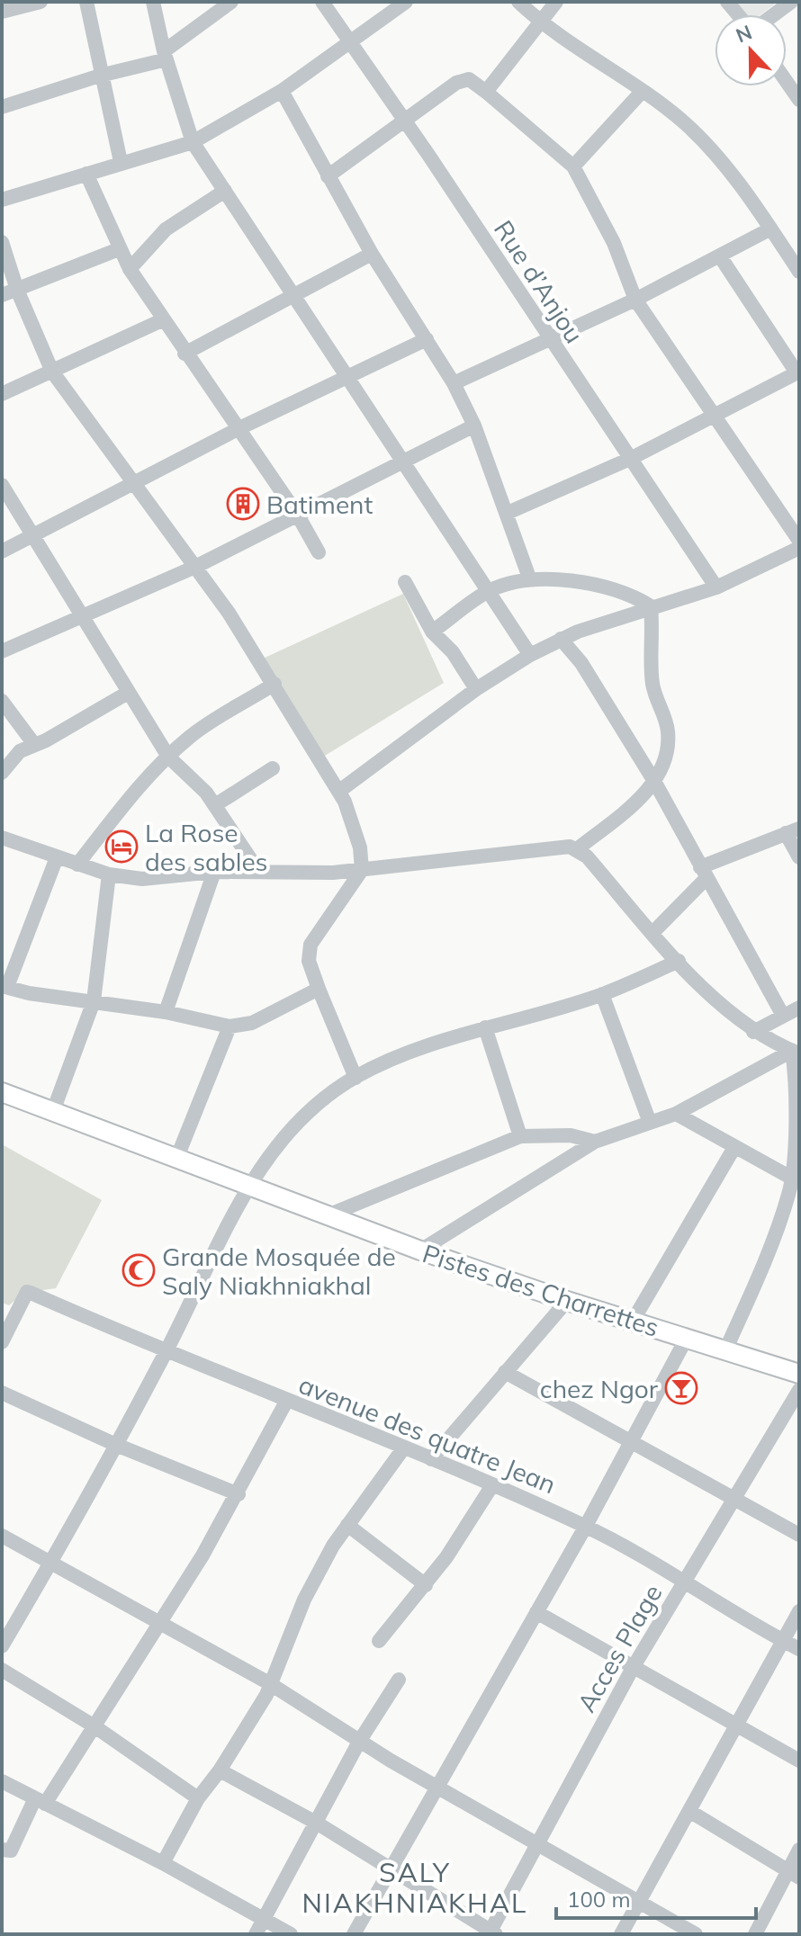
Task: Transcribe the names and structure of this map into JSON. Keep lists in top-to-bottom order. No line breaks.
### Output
{"streets":{"main road":["Pistes des Charrettes"],"street":["Rue d’Anjou","avenue des quatre Jean","Acces Plage"]},"crossings":[["avenue des quatre Jean","Acces Plage"]],"districts":["SALY NIAKHNIAKHAL"],"places":{"building":["Batiment"],"hotel":["La Rose des sables"],"mosque":["Grande Mosquée de Saly Niakhniakhal"],"bar":["chez Ngor"]},"scale_bar":"100 m","north":"top"}
